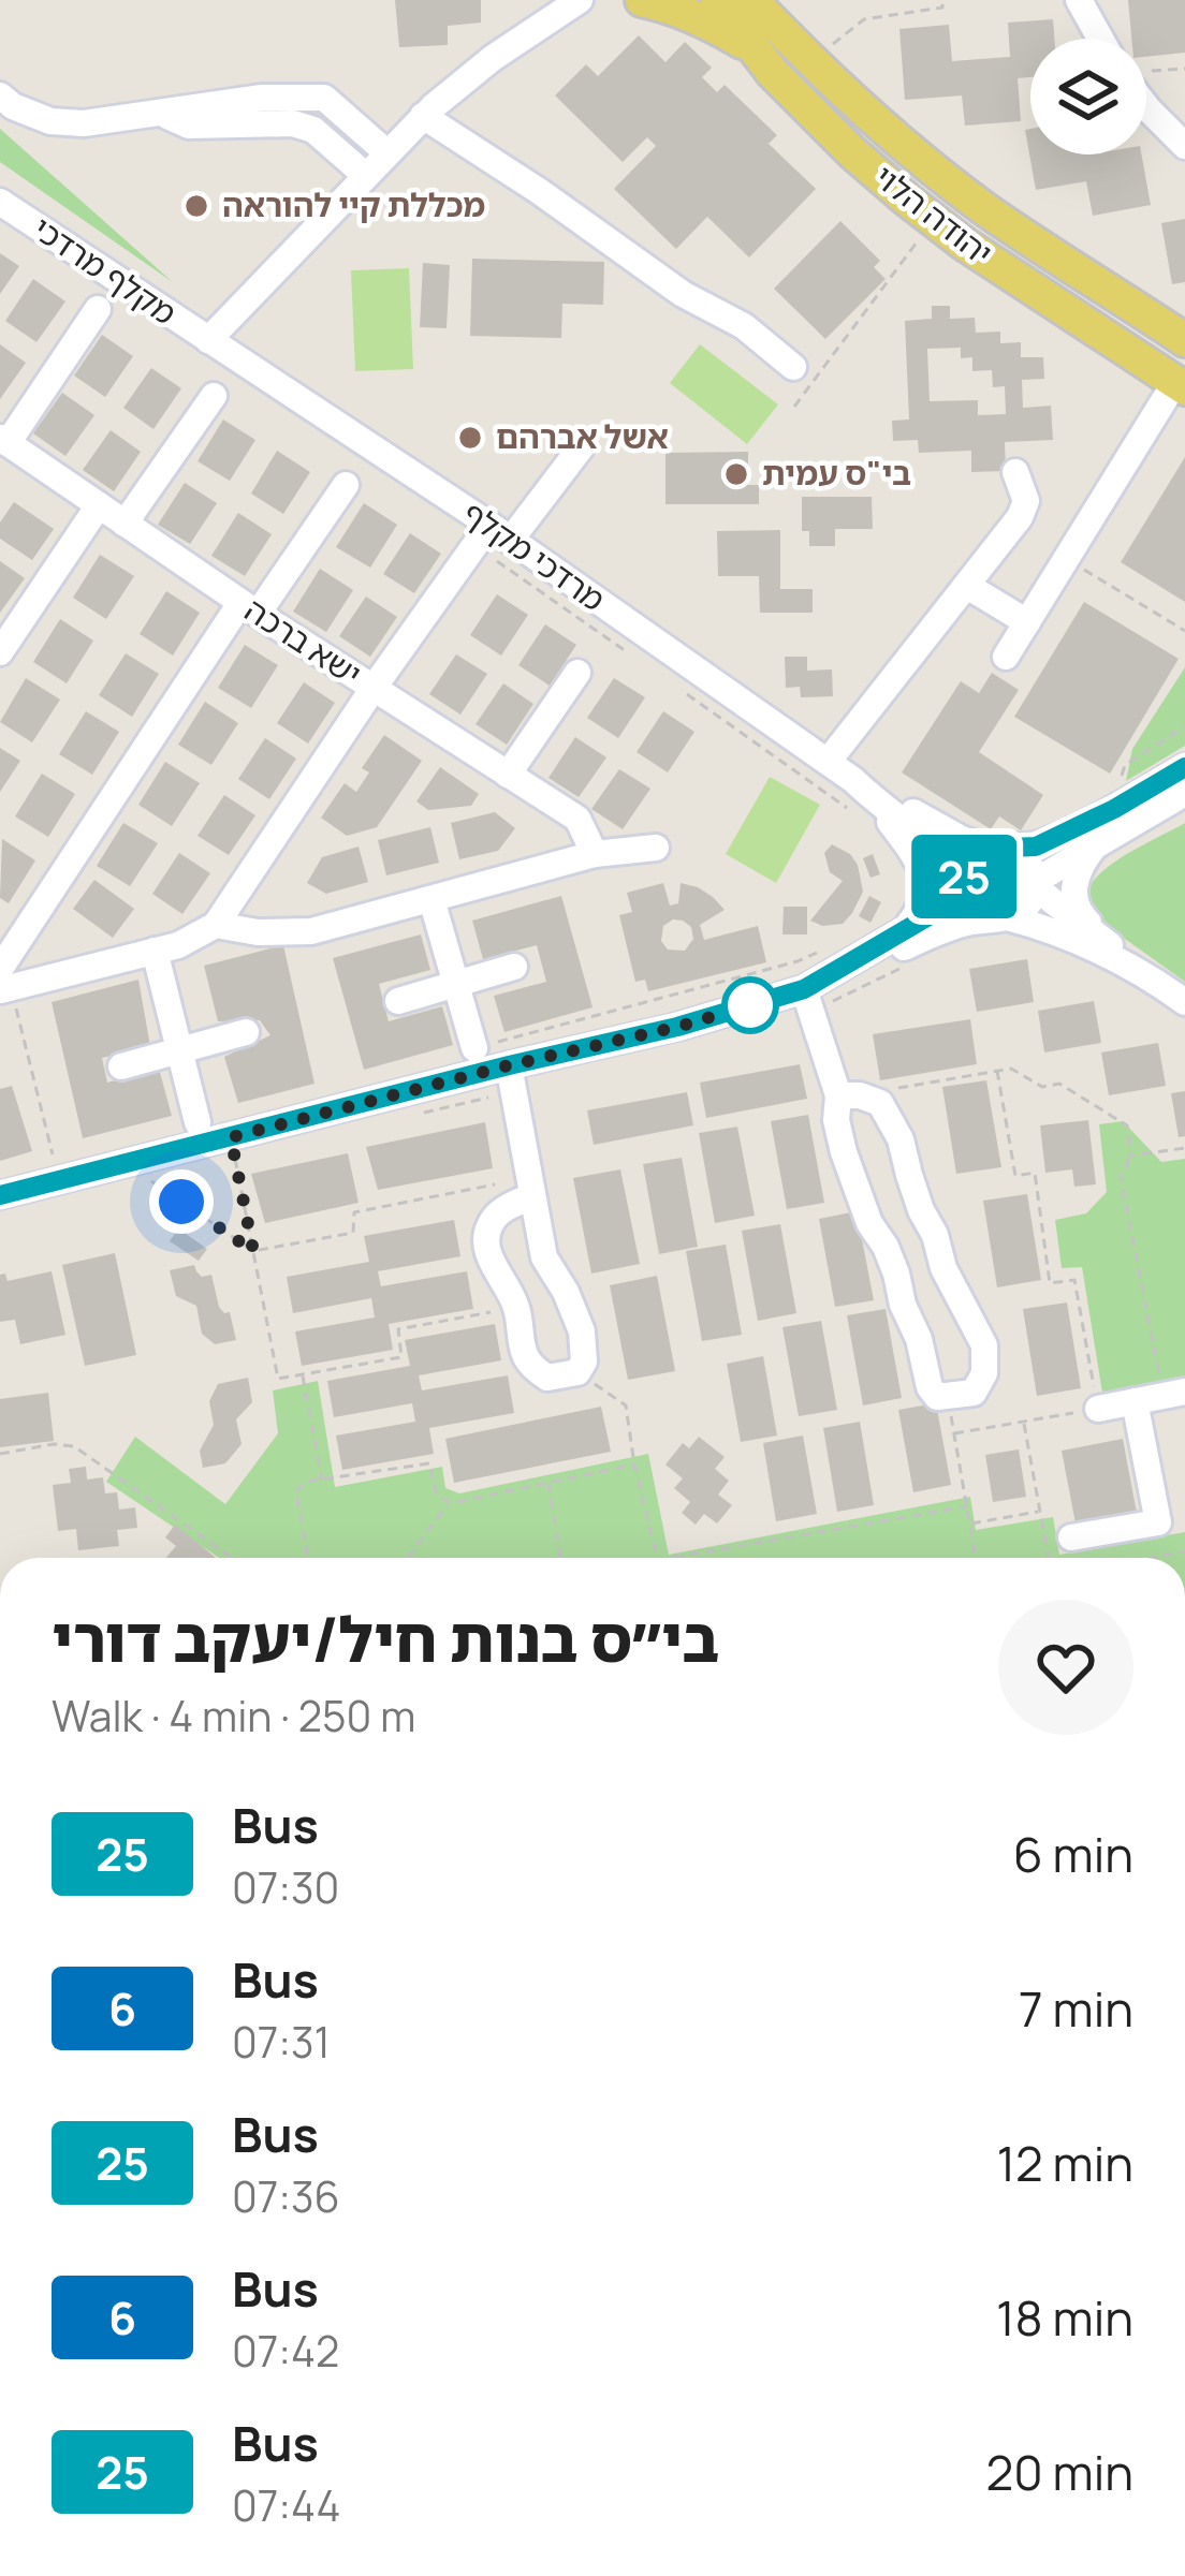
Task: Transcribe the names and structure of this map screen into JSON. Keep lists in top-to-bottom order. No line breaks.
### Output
{"streets":{"main road":["יהודה הלוי"],"street":["מקלף מרדכי","מרדכי מקלף","ישא ברכה"]},"crossings":[["מקלף מרדכי","מרדכי מקלף"]],"places":["מכללת קיי להוראה","אשל אברהם","בי\"ס עמית"],"lines":["bus line 25"],"page":{"on_map":"25","heading":["בי״ס בנות חיל/יעקב דורי","Walk · 4 min · 250 m"],"list":[{"mark":"25","name":"Bus","note":"07:30","value":"6 min"},{"mark":"6","name":"Bus","note":"07:31","value":"7 min"},{"mark":"25","name":"Bus","note":"07:36","value":"12 min"},{"mark":"6","name":"Bus","note":"07:42","value":"18 min"},{"mark":"25","name":"Bus","note":"07:44","value":"20 min"}]}}
